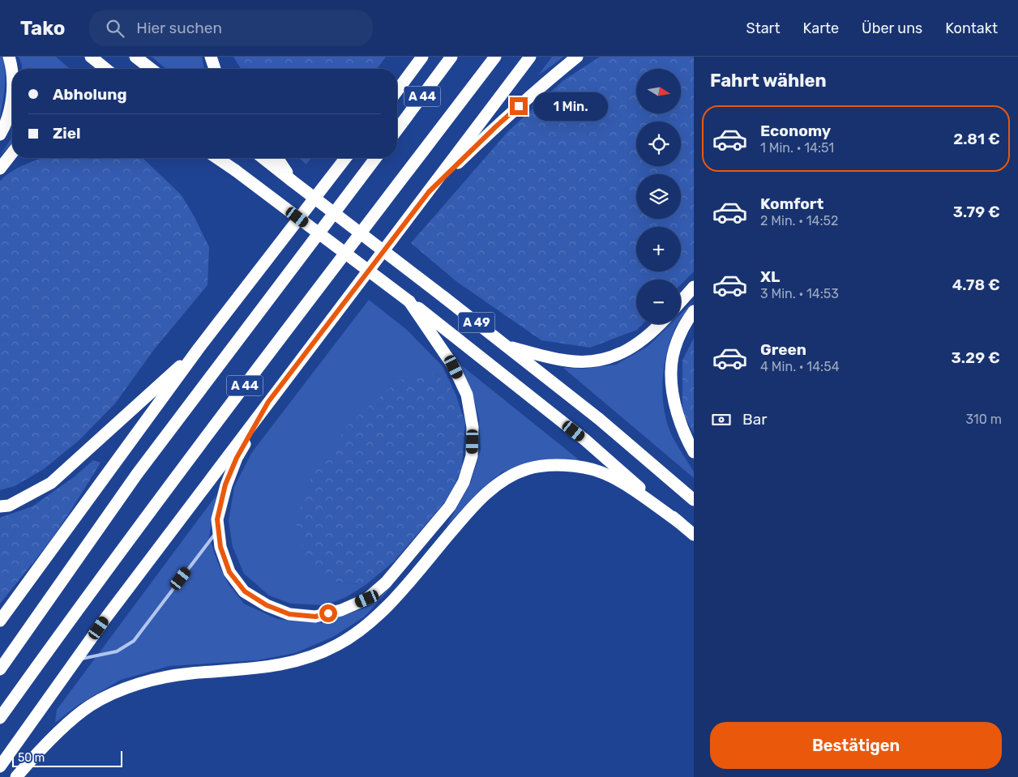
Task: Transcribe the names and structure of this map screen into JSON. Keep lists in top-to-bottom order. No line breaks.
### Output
{"streets":{"highway":["A 44","A 49"]},"scale_bar":"50 m","north":"right","page":{"header":"Tako","search":"Hier suchen","nav":["Start","Karte","Über uns","Kontakt"],"heading":"Fahrt wählen","map_buttons":["+","−"],"banner":["Abholung","Ziel"],"bubble":"1 Min.","list":[{"name":"Economy","note":"1 Min. · 14:51","value":"2.81 €"},{"name":"Komfort","note":"2 Min. · 14:52","value":"3.79 €"},{"name":"XL","note":"3 Min. · 14:53","value":"4.78 €"},{"name":"Green","note":"4 Min. · 14:54","value":"3.29 €"}],"pay":["Bar","310 m"],"buttons":"Bestätigen","scale":"50 m"}}
